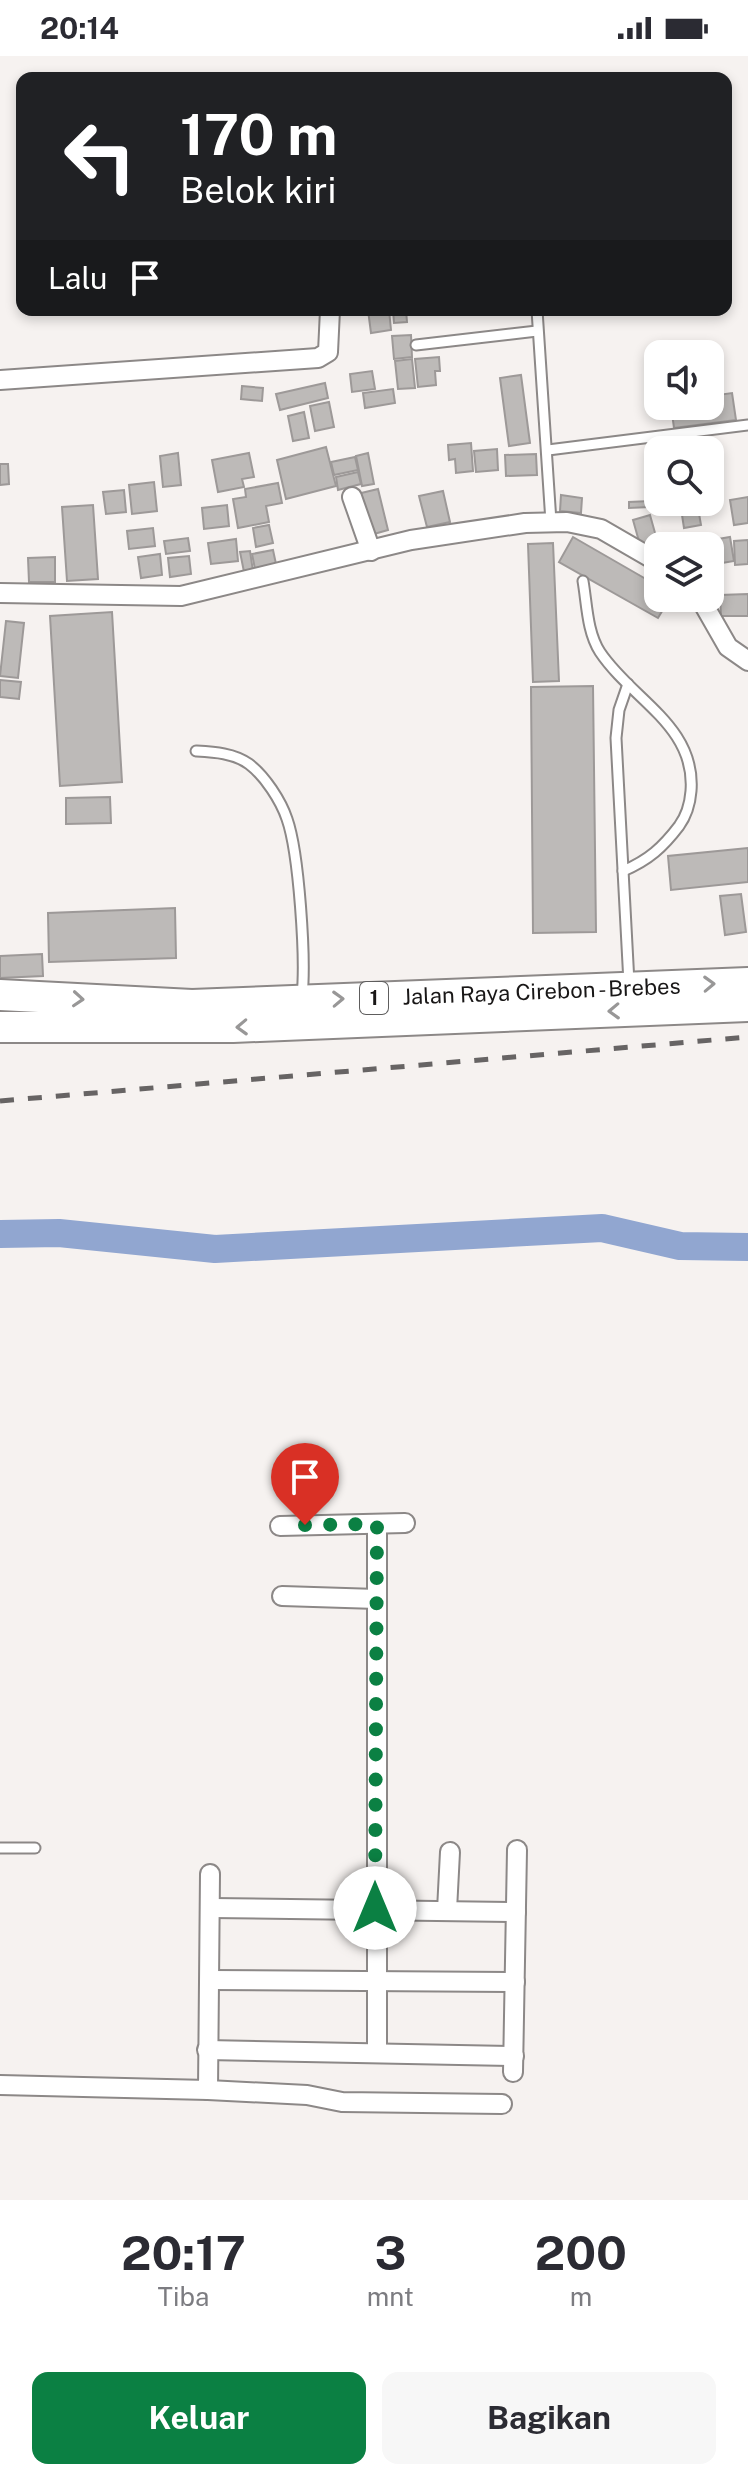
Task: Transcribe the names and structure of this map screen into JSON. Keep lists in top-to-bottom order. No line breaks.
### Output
{"streets":{"highway":["Jalan Raya Cirebon - Brebes","1"]},"page":{"status":"20:14","turn":["170 m","Belok kiri"],"then":"Lalu","eta":["20:17","Tiba","3","mnt","200","m"],"buttons":["Keluar","Bagikan"]}}
